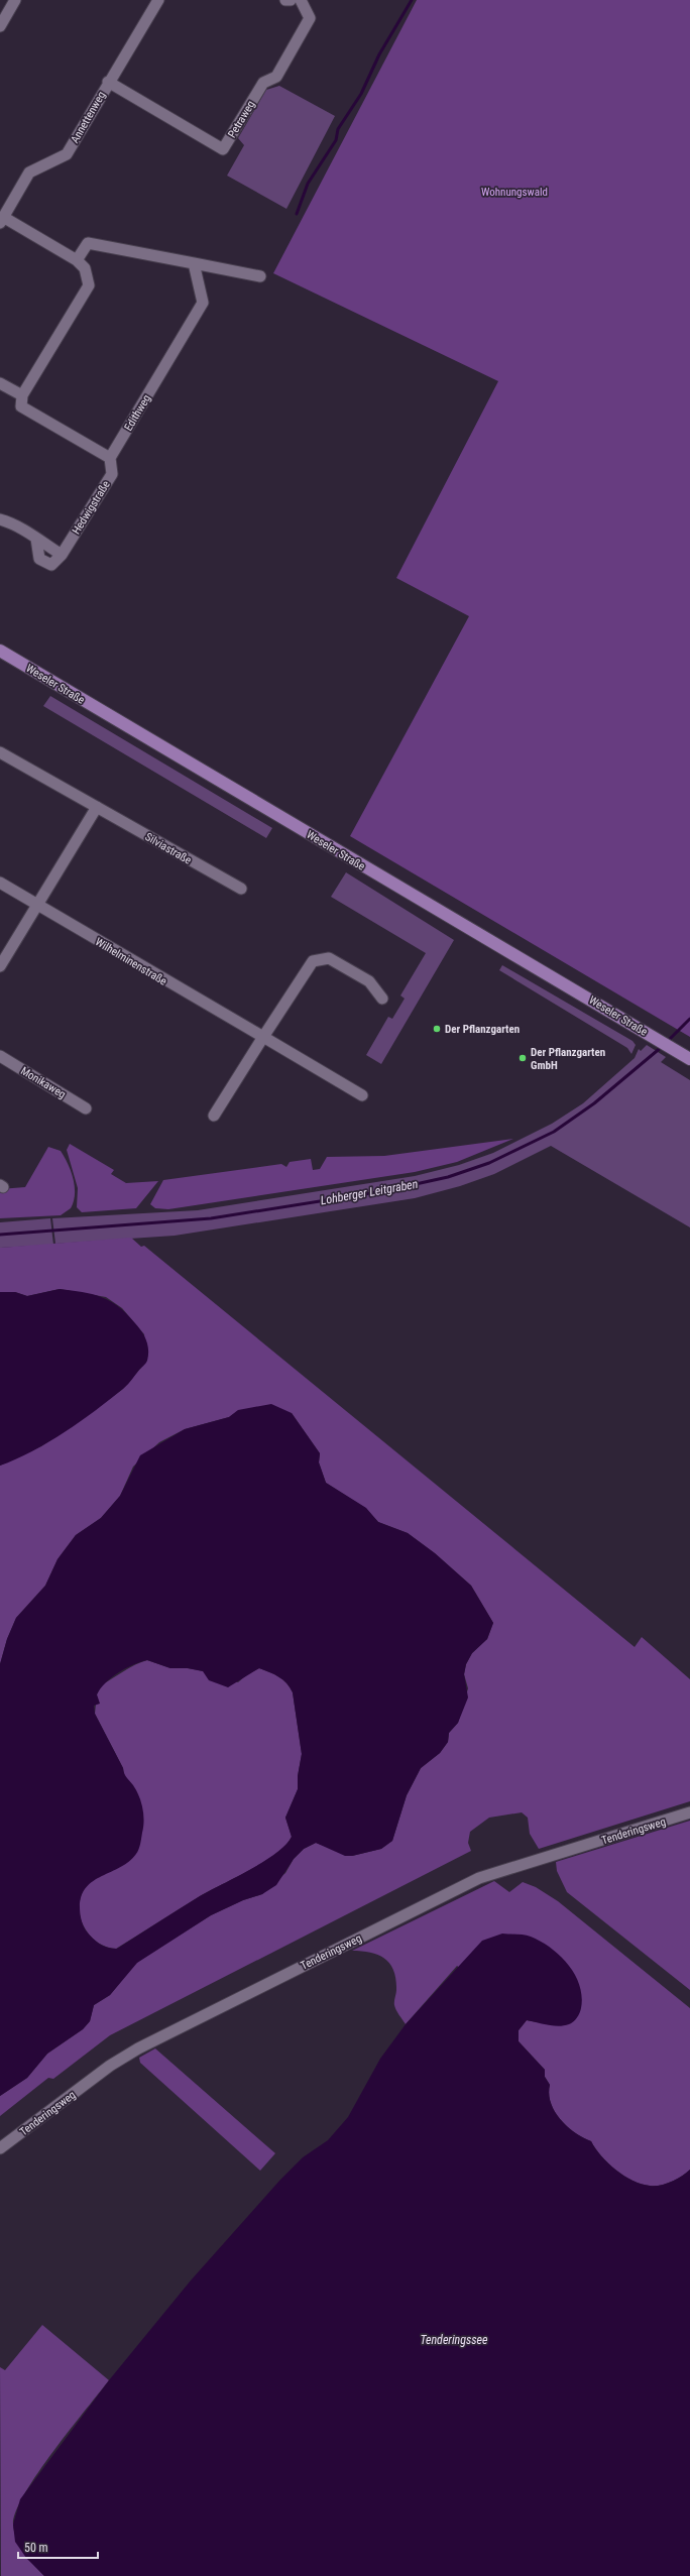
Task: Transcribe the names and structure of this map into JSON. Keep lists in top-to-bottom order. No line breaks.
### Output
{"streets":{"main road":["Weseler Straße"],"street":["Annettenweg","Petraweg","Edithweg","Hedwigstraße","Silviastraße","Wilhelminenstraße","Monikaweg","Tenderingsweg"]},"crossings":[["Annettenweg","Petraweg"],["Edithweg","Hedwigstraße"]],"water":["Lohberger Leitgraben","Tenderingssee"],"parks":["Wohnungswald"],"places":["Der Pflanzgarten","Der Pflanzgarten GmbH"],"scale_bar":"50 m"}
